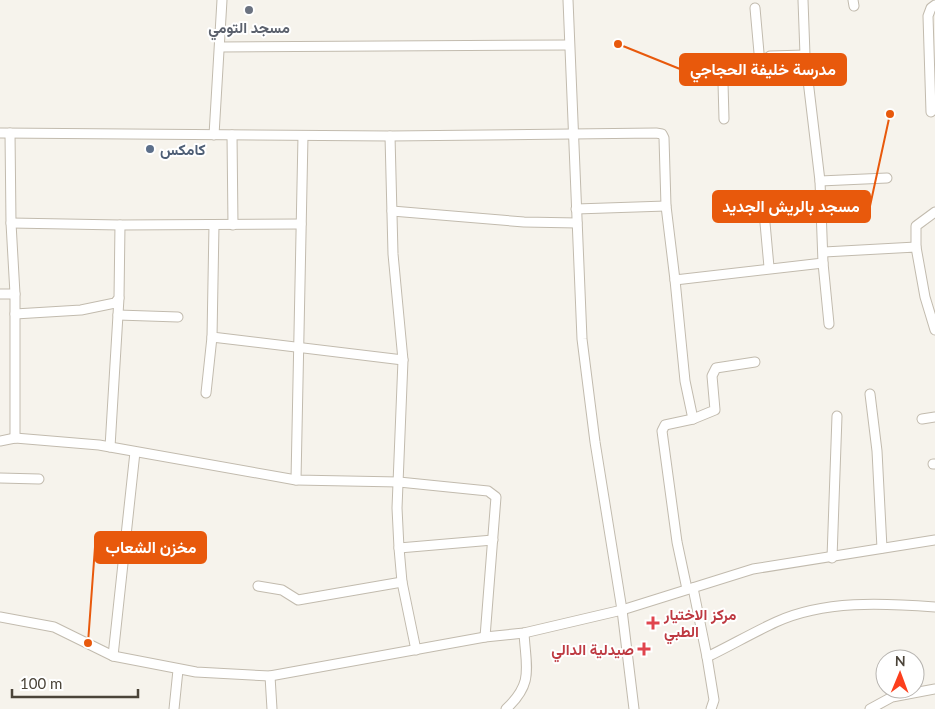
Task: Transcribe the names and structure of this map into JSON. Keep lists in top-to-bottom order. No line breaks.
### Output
{"places":{"other":["مسجد التومي","مدرسة خليفة الحجاجي","مسجد بالريش الجديد","كامكس","مخزن الشعاب"],"health":["مركز الاختيار الطبي","صيدلية الدالي"]},"scale_bar":"100 m","north":"top"}
